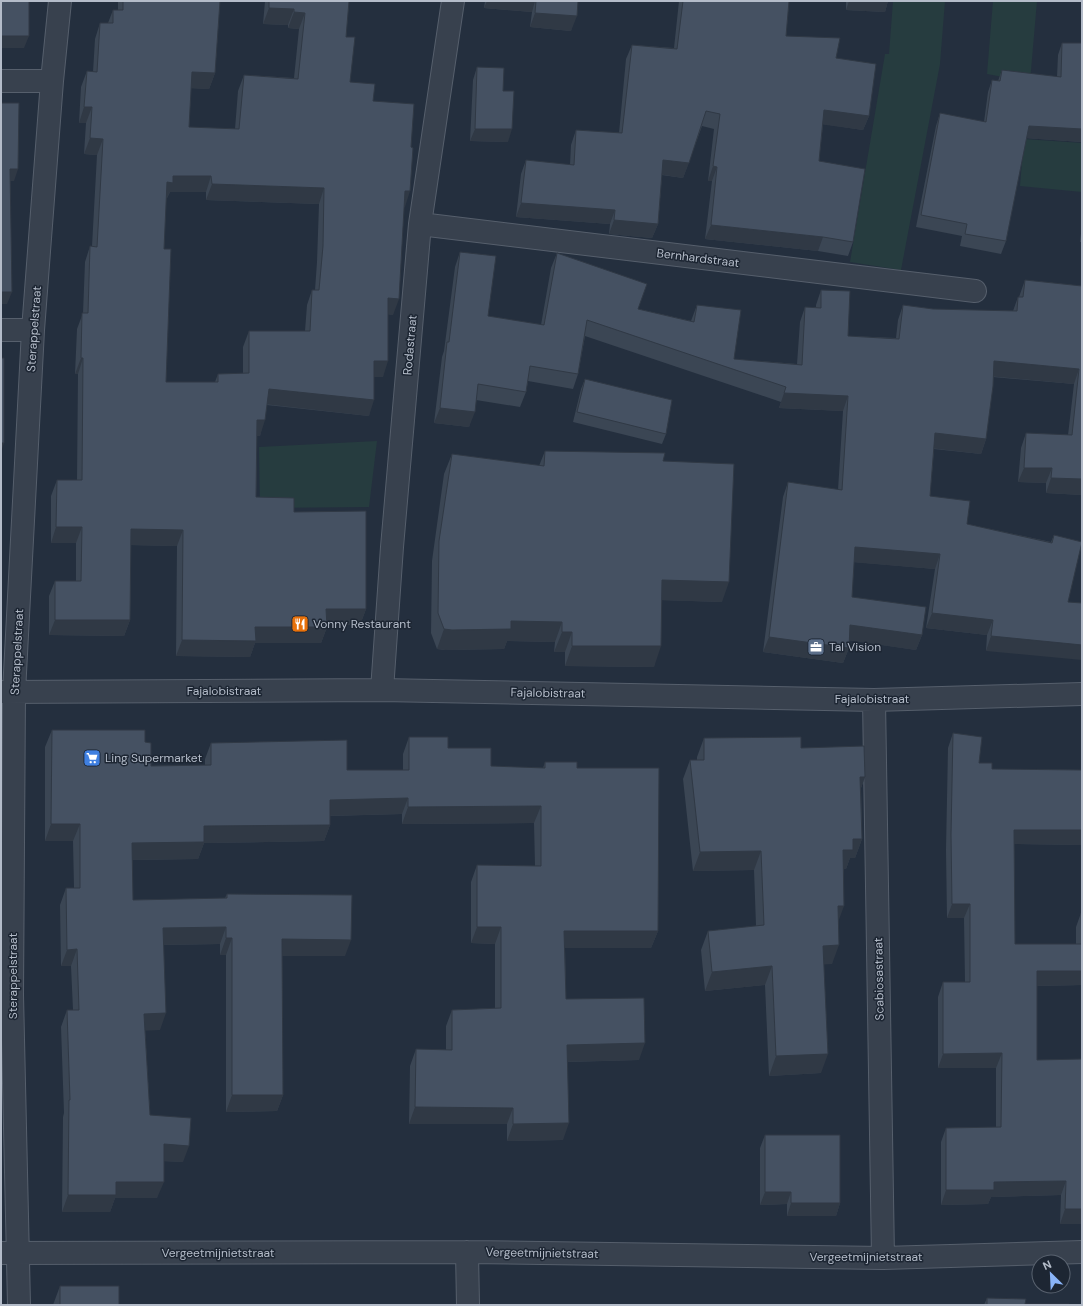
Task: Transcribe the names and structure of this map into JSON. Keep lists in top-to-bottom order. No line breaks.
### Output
{"streets":{"street":["Bernhardstraat","Sterappelstraat","Rodastraat","Fajalobistraat","Scabiosastraat","Vergeetmijnietstraat"]},"crossings":[["Bernhardstraat","Rodastraat"],["Sterappelstraat","Fajalobistraat"],["Sterappelstraat","Vergeetmijnietstraat"],["Rodastraat","Fajalobistraat"],["Fajalobistraat","Scabiosastraat"],["Scabiosastraat","Vergeetmijnietstraat"]],"places":{"restaurant":["Vonny Restaurant"],"office":["Tal Vision"],"supermarket":["Ling Supermarket"]},"north":"top left"}
